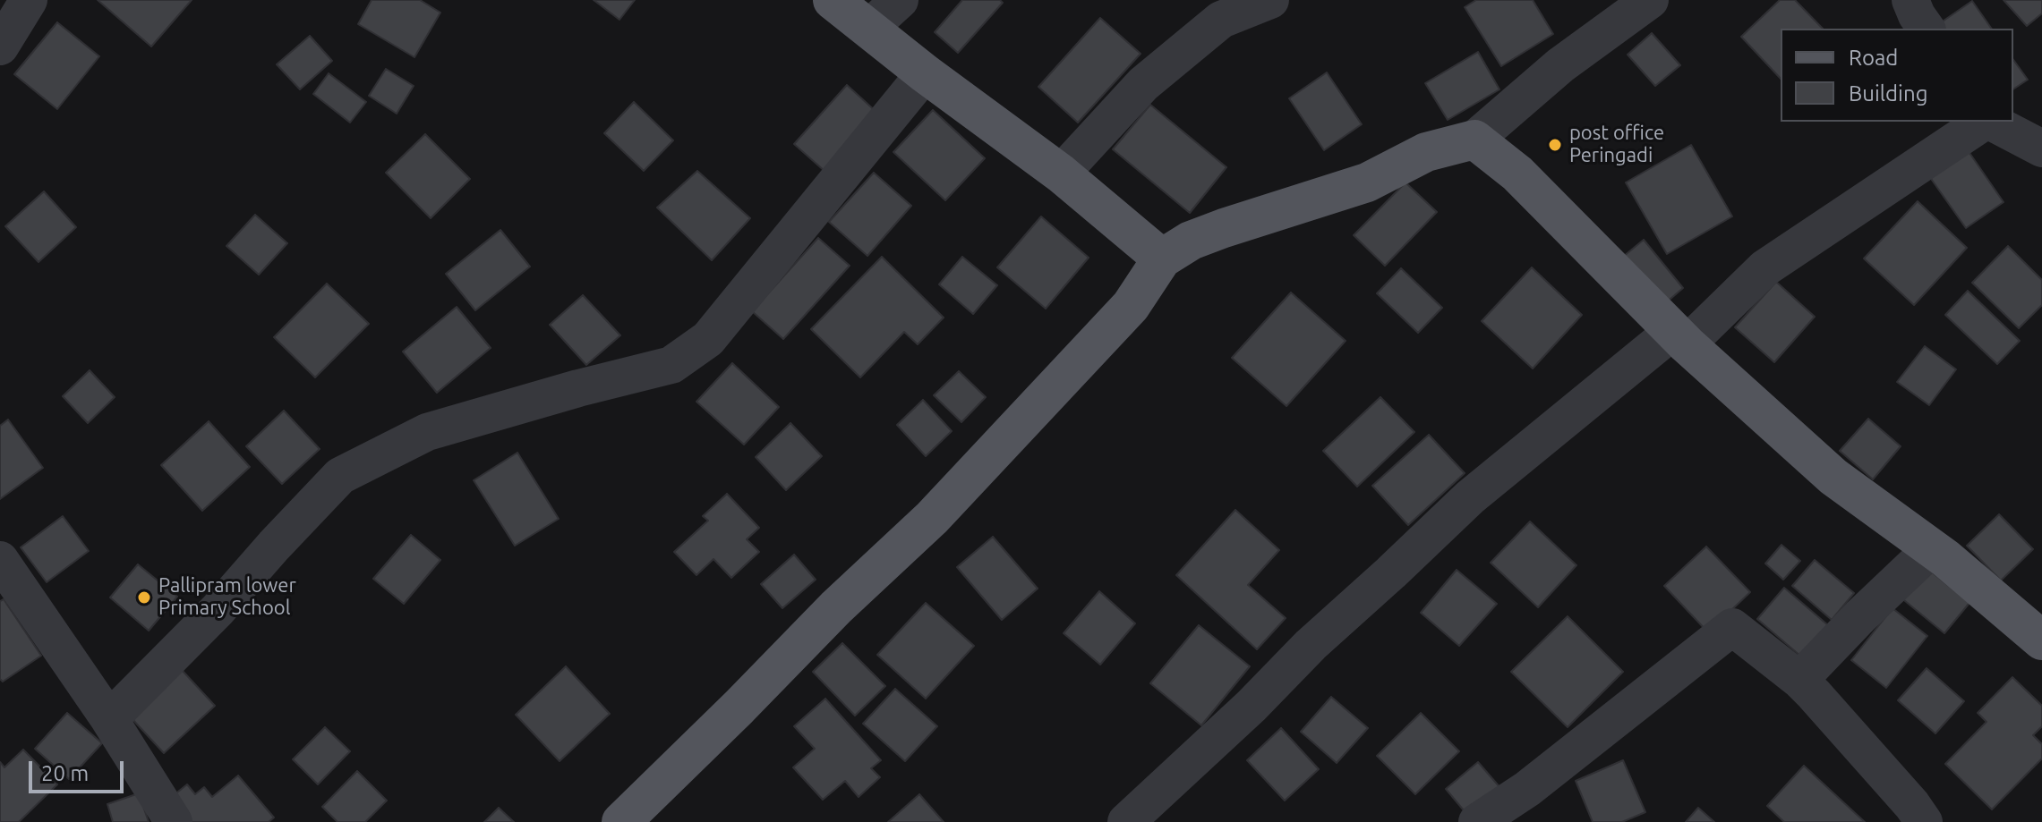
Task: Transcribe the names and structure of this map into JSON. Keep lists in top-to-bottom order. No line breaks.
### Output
{"places":["post office Peringadi","Pallipram lower Primary School"],"legend":["Road","Building"],"scale_bar":"20 m"}
